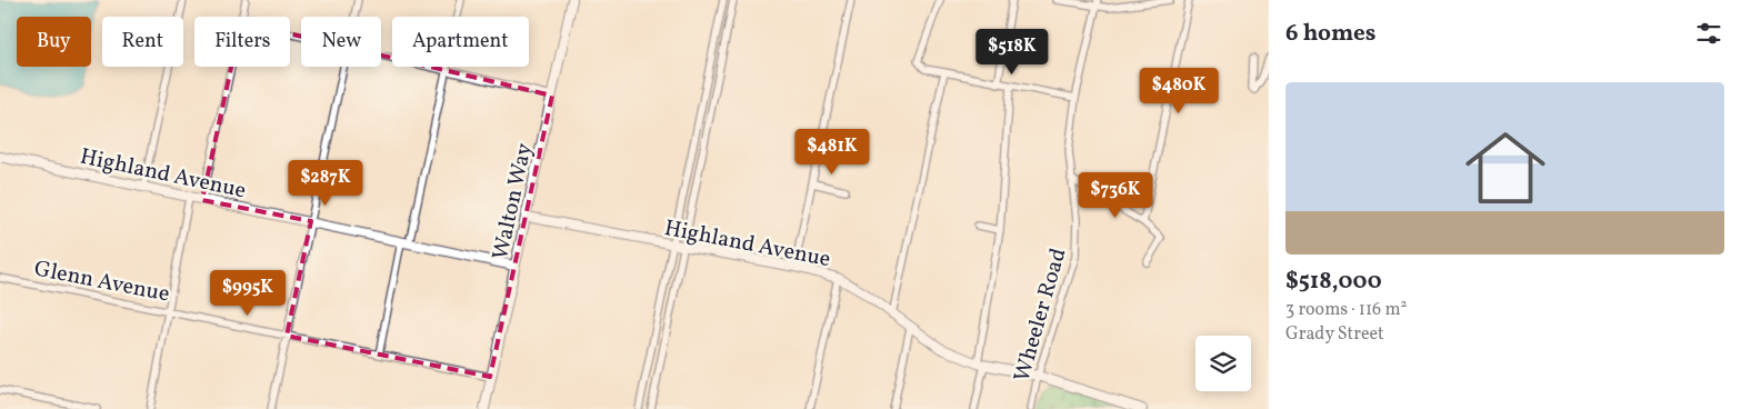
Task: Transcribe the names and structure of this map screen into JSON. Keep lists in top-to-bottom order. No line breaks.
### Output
{"streets":{"main road":["Highland Avenue","Walton Way"],"street":["Glenn Avenue","Wheeler Road"]},"crossings":[["Highland Avenue","Walton Way"],["Highland Avenue","Wheeler Road"],["Walton Way","Glenn Avenue"]],"page":{"heading":"6 homes","chip":["Buy","Rent","Filters","New","Apartment"],"price":["$518K","$480K","$481K","$287K","$736K","$995K"],"list":[{"name":"$518,000","note":"3 rooms · 116 m² · Grady Street"}]}}
